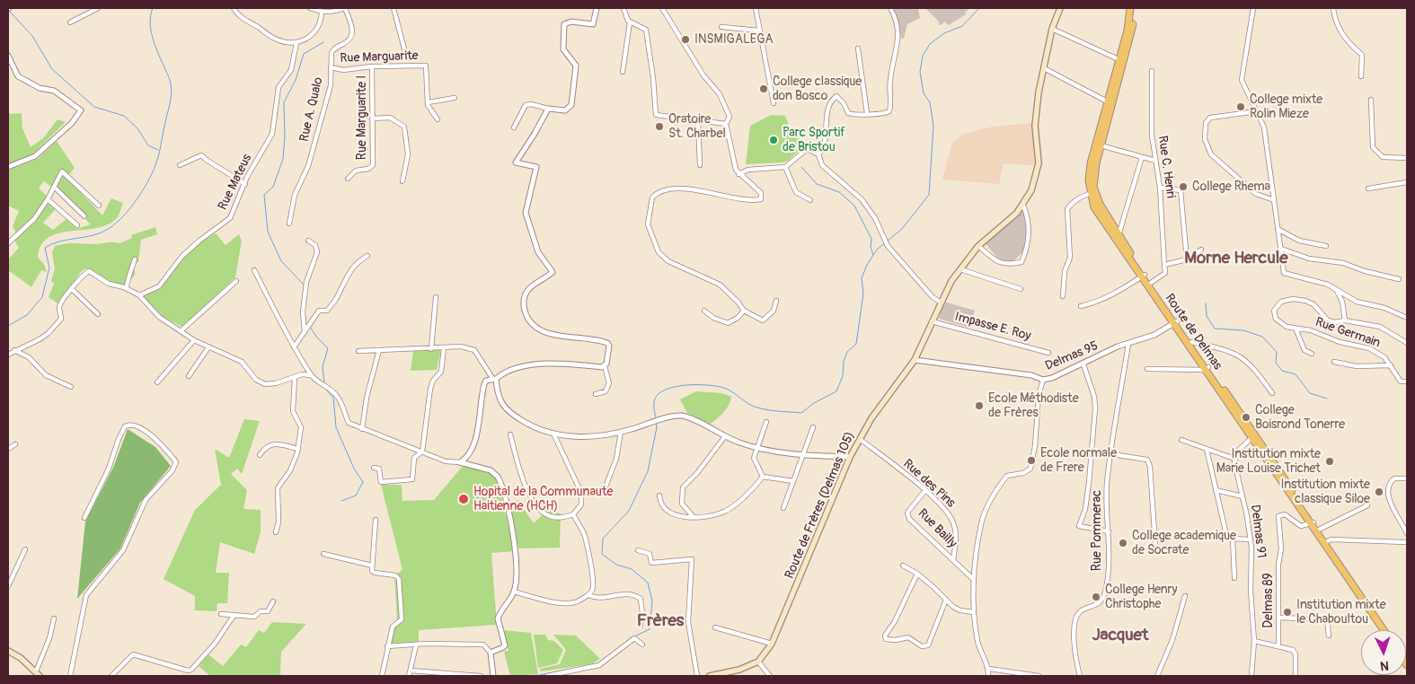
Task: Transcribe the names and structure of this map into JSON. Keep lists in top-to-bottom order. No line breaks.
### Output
{"streets":{"main road":["Route de Delmas","Route de Frères (Delmas 105)"],"street":["Rue Marguarite","Rue A. Qualo","Rue Marguarite I","Rue C. Henri","Rue Mateus","Impasse E. Roy","Rue Germain","Delmas 95","Rue des Pins","Rue Bailly","Rue Pommerac","Delmas 91","Delmas 89"]},"crossings":[["Rue Marguarite","Rue A. Qualo"],["Rue Marguarite","Rue Marguarite I"],["Impasse E. Roy","Route de Frères (Delmas 105)"],["Route de Delmas","Delmas 95"],["Route de Delmas","Delmas 89"],["Delmas 95","Route de Frères (Delmas 105)"],["Delmas 95","Rue Pommerac"],["Rue des Pins","Route de Frères (Delmas 105)"],["Rue des Pins","Rue Bailly"]],"districts":["Morne Hercule","Frères","Jacquet"],"places":["INSMIGALEGA","College classique don Bosco","College mixte Rolin Mieze","Oratoire St. Charbel","Parc Sportif de Bristou","College Rhema","Ecole Méthodiste de Frères","College Boisrond Tonerre","Ecole normale de Frere","Institution mixte Marie Louise Trichet","Institution mixte classique Siloe","Hopital de la Communaute Haitienne (HCH)","College academique de Socrate","College Henry Christophe","Institution mixte le Chaboultou"],"north":"bottom"}
